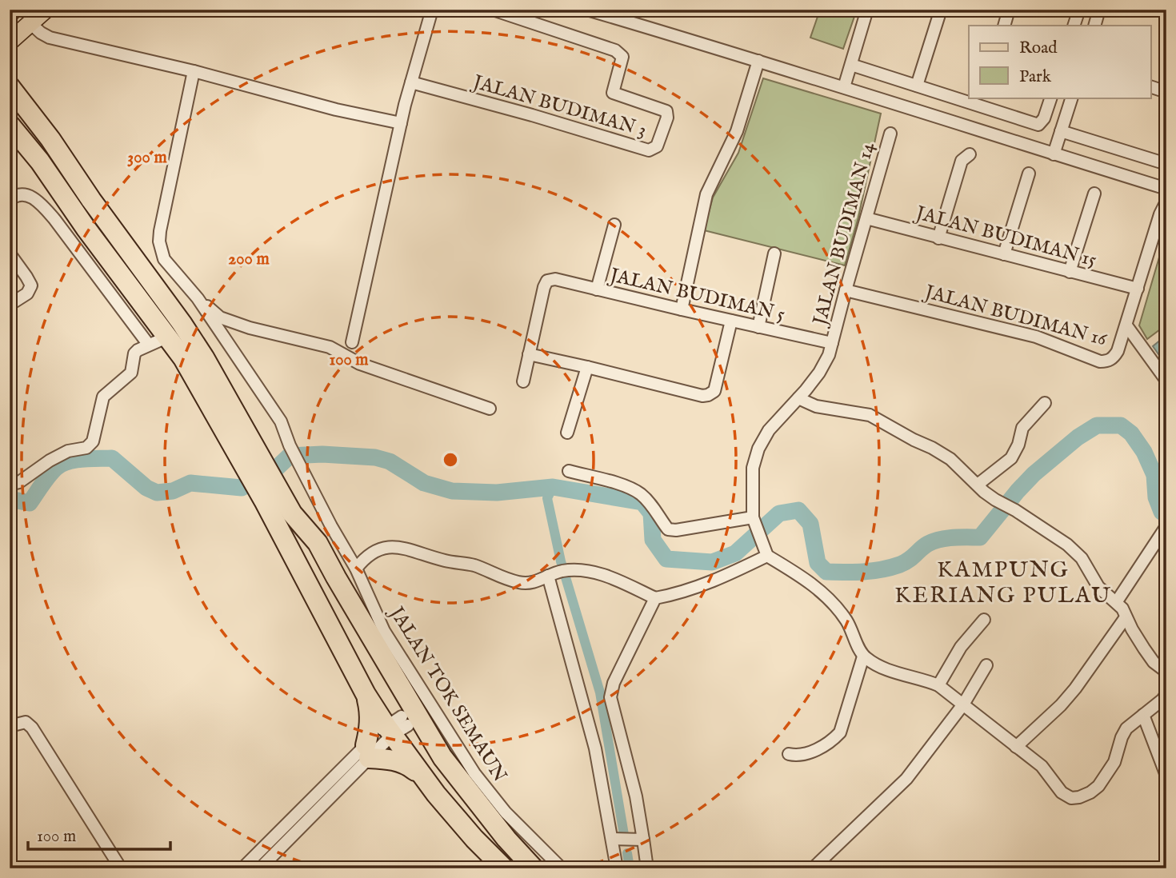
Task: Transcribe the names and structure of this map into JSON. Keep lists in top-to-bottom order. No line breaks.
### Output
{"streets":{"street":["JALAN BUDIMAN 3","JALAN BUDIMAN 14","JALAN BUDIMAN 15","JALAN BUDIMAN 5","JALAN BUDIMAN 16","JALAN TOK SEMAUN"]},"crossings":[["JALAN BUDIMAN 14","JALAN BUDIMAN 15"],["JALAN BUDIMAN 14","JALAN BUDIMAN 5"],["JALAN BUDIMAN 14","JALAN BUDIMAN 16"],["JALAN BUDIMAN 15","JALAN BUDIMAN 16"]],"districts":["KAMPUNG KERIANG PULAU"],"legend":["Road","Park"],"scale_bar":"100 m","rings":["300 m","200 m","100 m"]}
